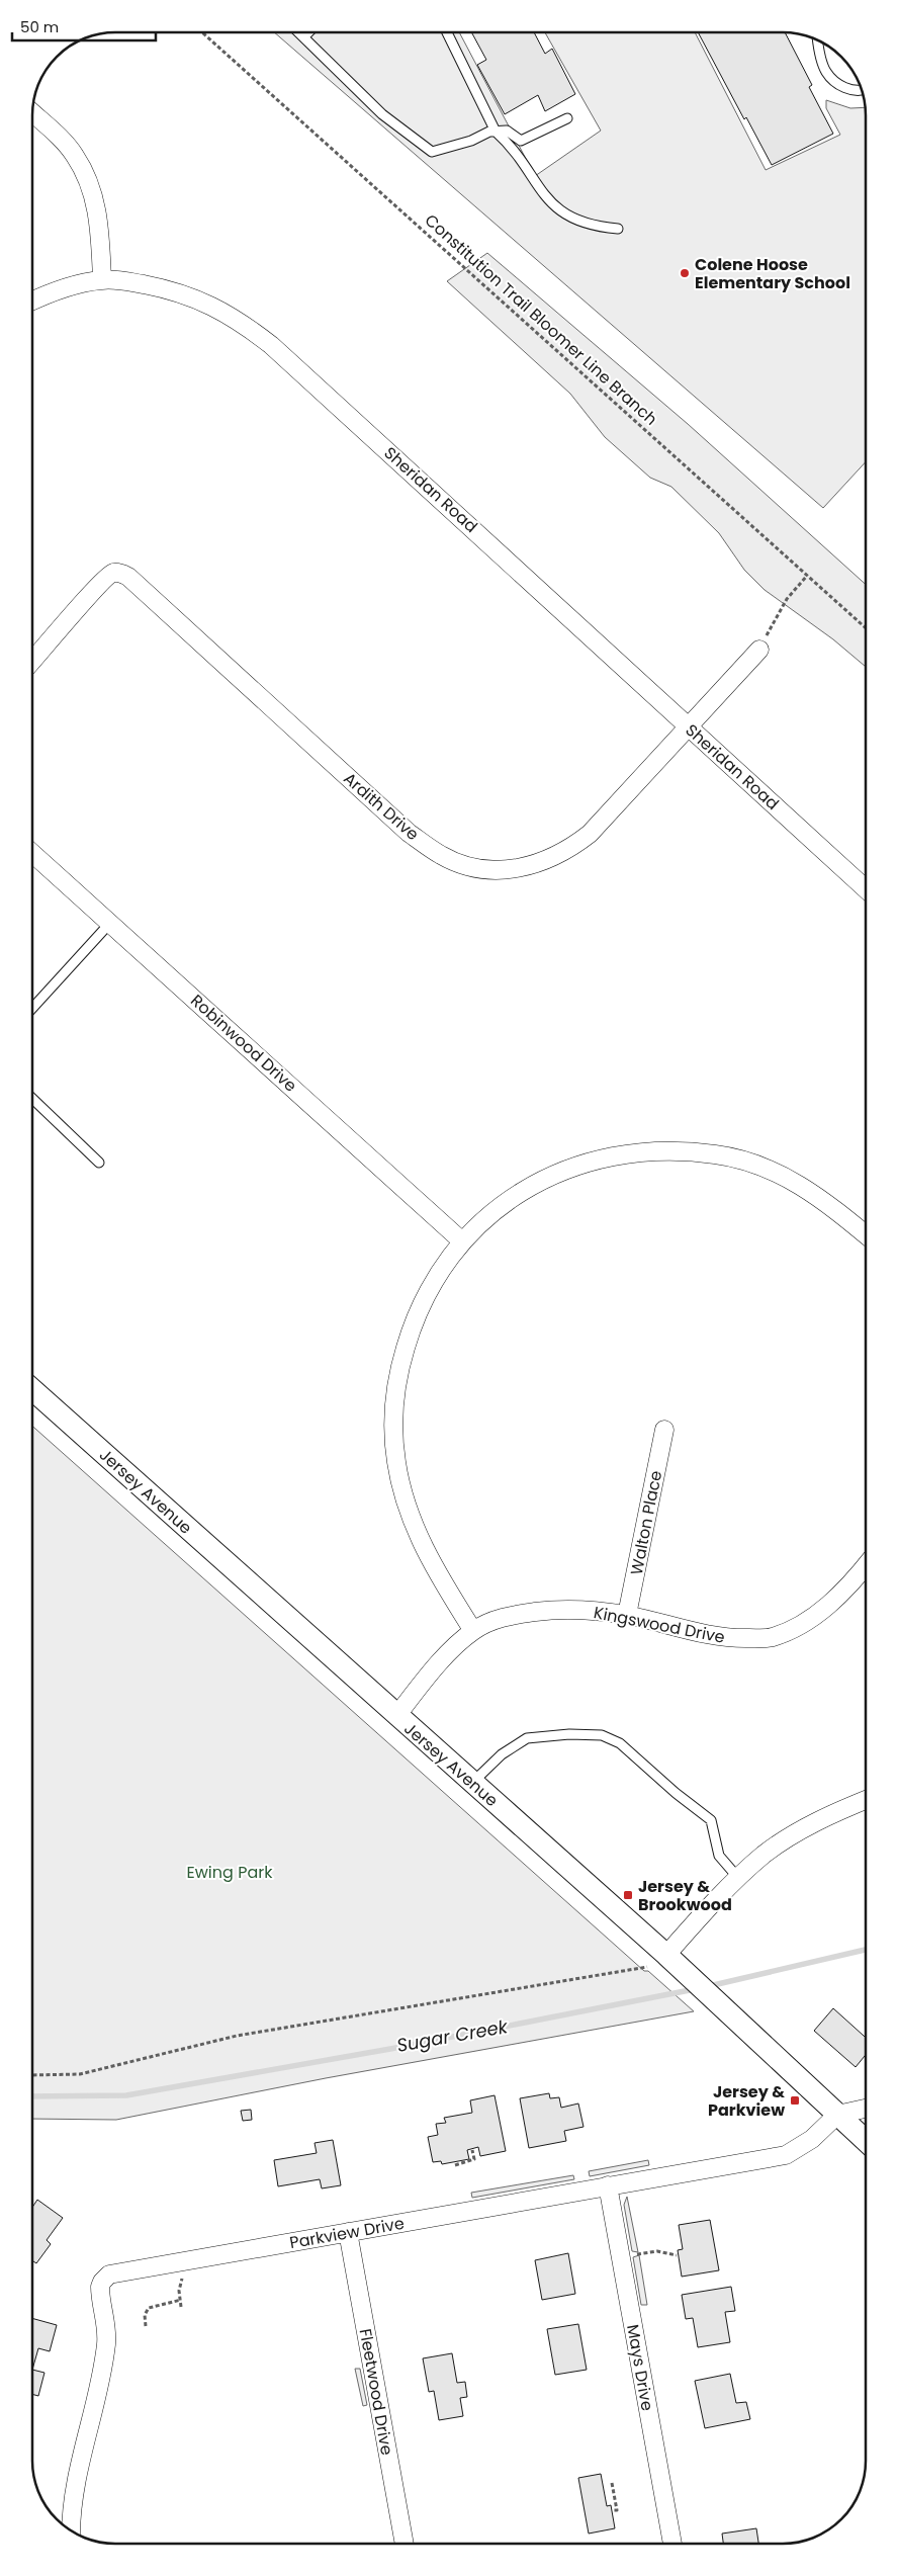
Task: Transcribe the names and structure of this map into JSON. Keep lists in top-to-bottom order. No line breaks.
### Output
{"streets":{"street":["Sheridan Road","Ardith Drive","Robinwood Drive","Jersey Avenue","Walton Place","Kingswood Drive","Parkview Drive","Mays Drive","Fleetwood Drive"],"path":["Constitution Trail Bloomer Line Branch"]},"crossings":[["Sheridan Road","Ardith Drive"],["Jersey Avenue","Kingswood Drive"],["Jersey Avenue","Parkview Drive"],["Walton Place","Kingswood Drive"],["Parkview Drive","Mays Drive"],["Parkview Drive","Fleetwood Drive"]],"water":["Sugar Creek"],"parks":["Ewing Park"],"places":{"other":["Colene Hoose Elementary School"],"transit":["Jersey & Brookwood","Jersey & Parkview"]},"scale_bar":"50 m"}
